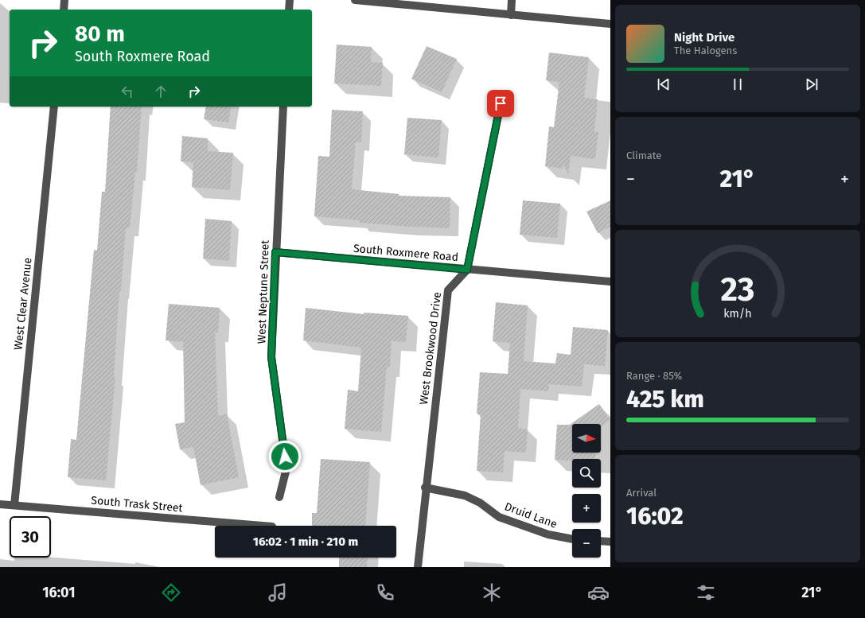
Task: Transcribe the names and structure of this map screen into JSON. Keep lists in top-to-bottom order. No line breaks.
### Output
{"streets":{"street":["South Roxmere Road","West Neptune Street","West Clear Avenue","West Brookwood Drive","South Trask Street","Druid Lane"]},"crossings":[["South Roxmere Road","West Neptune Street"],["South Roxmere Road","West Brookwood Drive"],["West Clear Avenue","South Trask Street"],["West Brookwood Drive","Druid Lane"]],"north":"right","page":{"turn":["80 m","South Roxmere Road"],"song":["Night Drive","The Halogens"],"tile":["Climate",["Range · 85%","425 km"],["Arrival","16:02"]],"heat":["−","21°","+"],"map_buttons":["+","−"],"limit":"30","trip":"16:02 · 1 min · 210 m","tabs":["16:01","21°"],"gauge":["23","km/h"]}}
